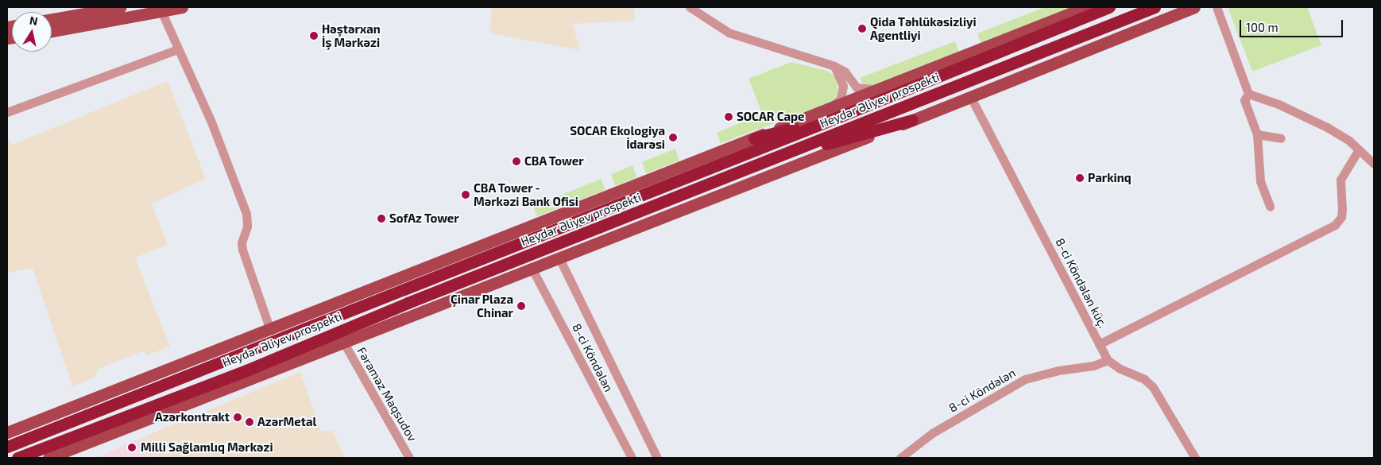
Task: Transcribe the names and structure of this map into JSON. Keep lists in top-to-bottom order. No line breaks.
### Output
{"streets":{"highway":["Heydər Əliyev prospekti"],"street":["8-ci Köndələn küç.","8-ci Köndələn","Fəraməz Maqsudov"]},"crossings":[["8-ci Köndələn küç.","8-ci Köndələn"]],"places":["Qida Təhlükəsizliyi Agentliyi","Həştərxan İş Mərkəzi","SOCAR Cape","SOCAR Ekologiya İdarəsi","CBA Tower","Parkinq","CBA Tower - Mərkəzi Bank Ofisi","SofAz Tower","Çinar Plaza Chinar","Azərkontrakt","AzərMetal","Milli Sağlamlıq Mərkəzi"],"scale_bar":"100 m","north":"top"}
